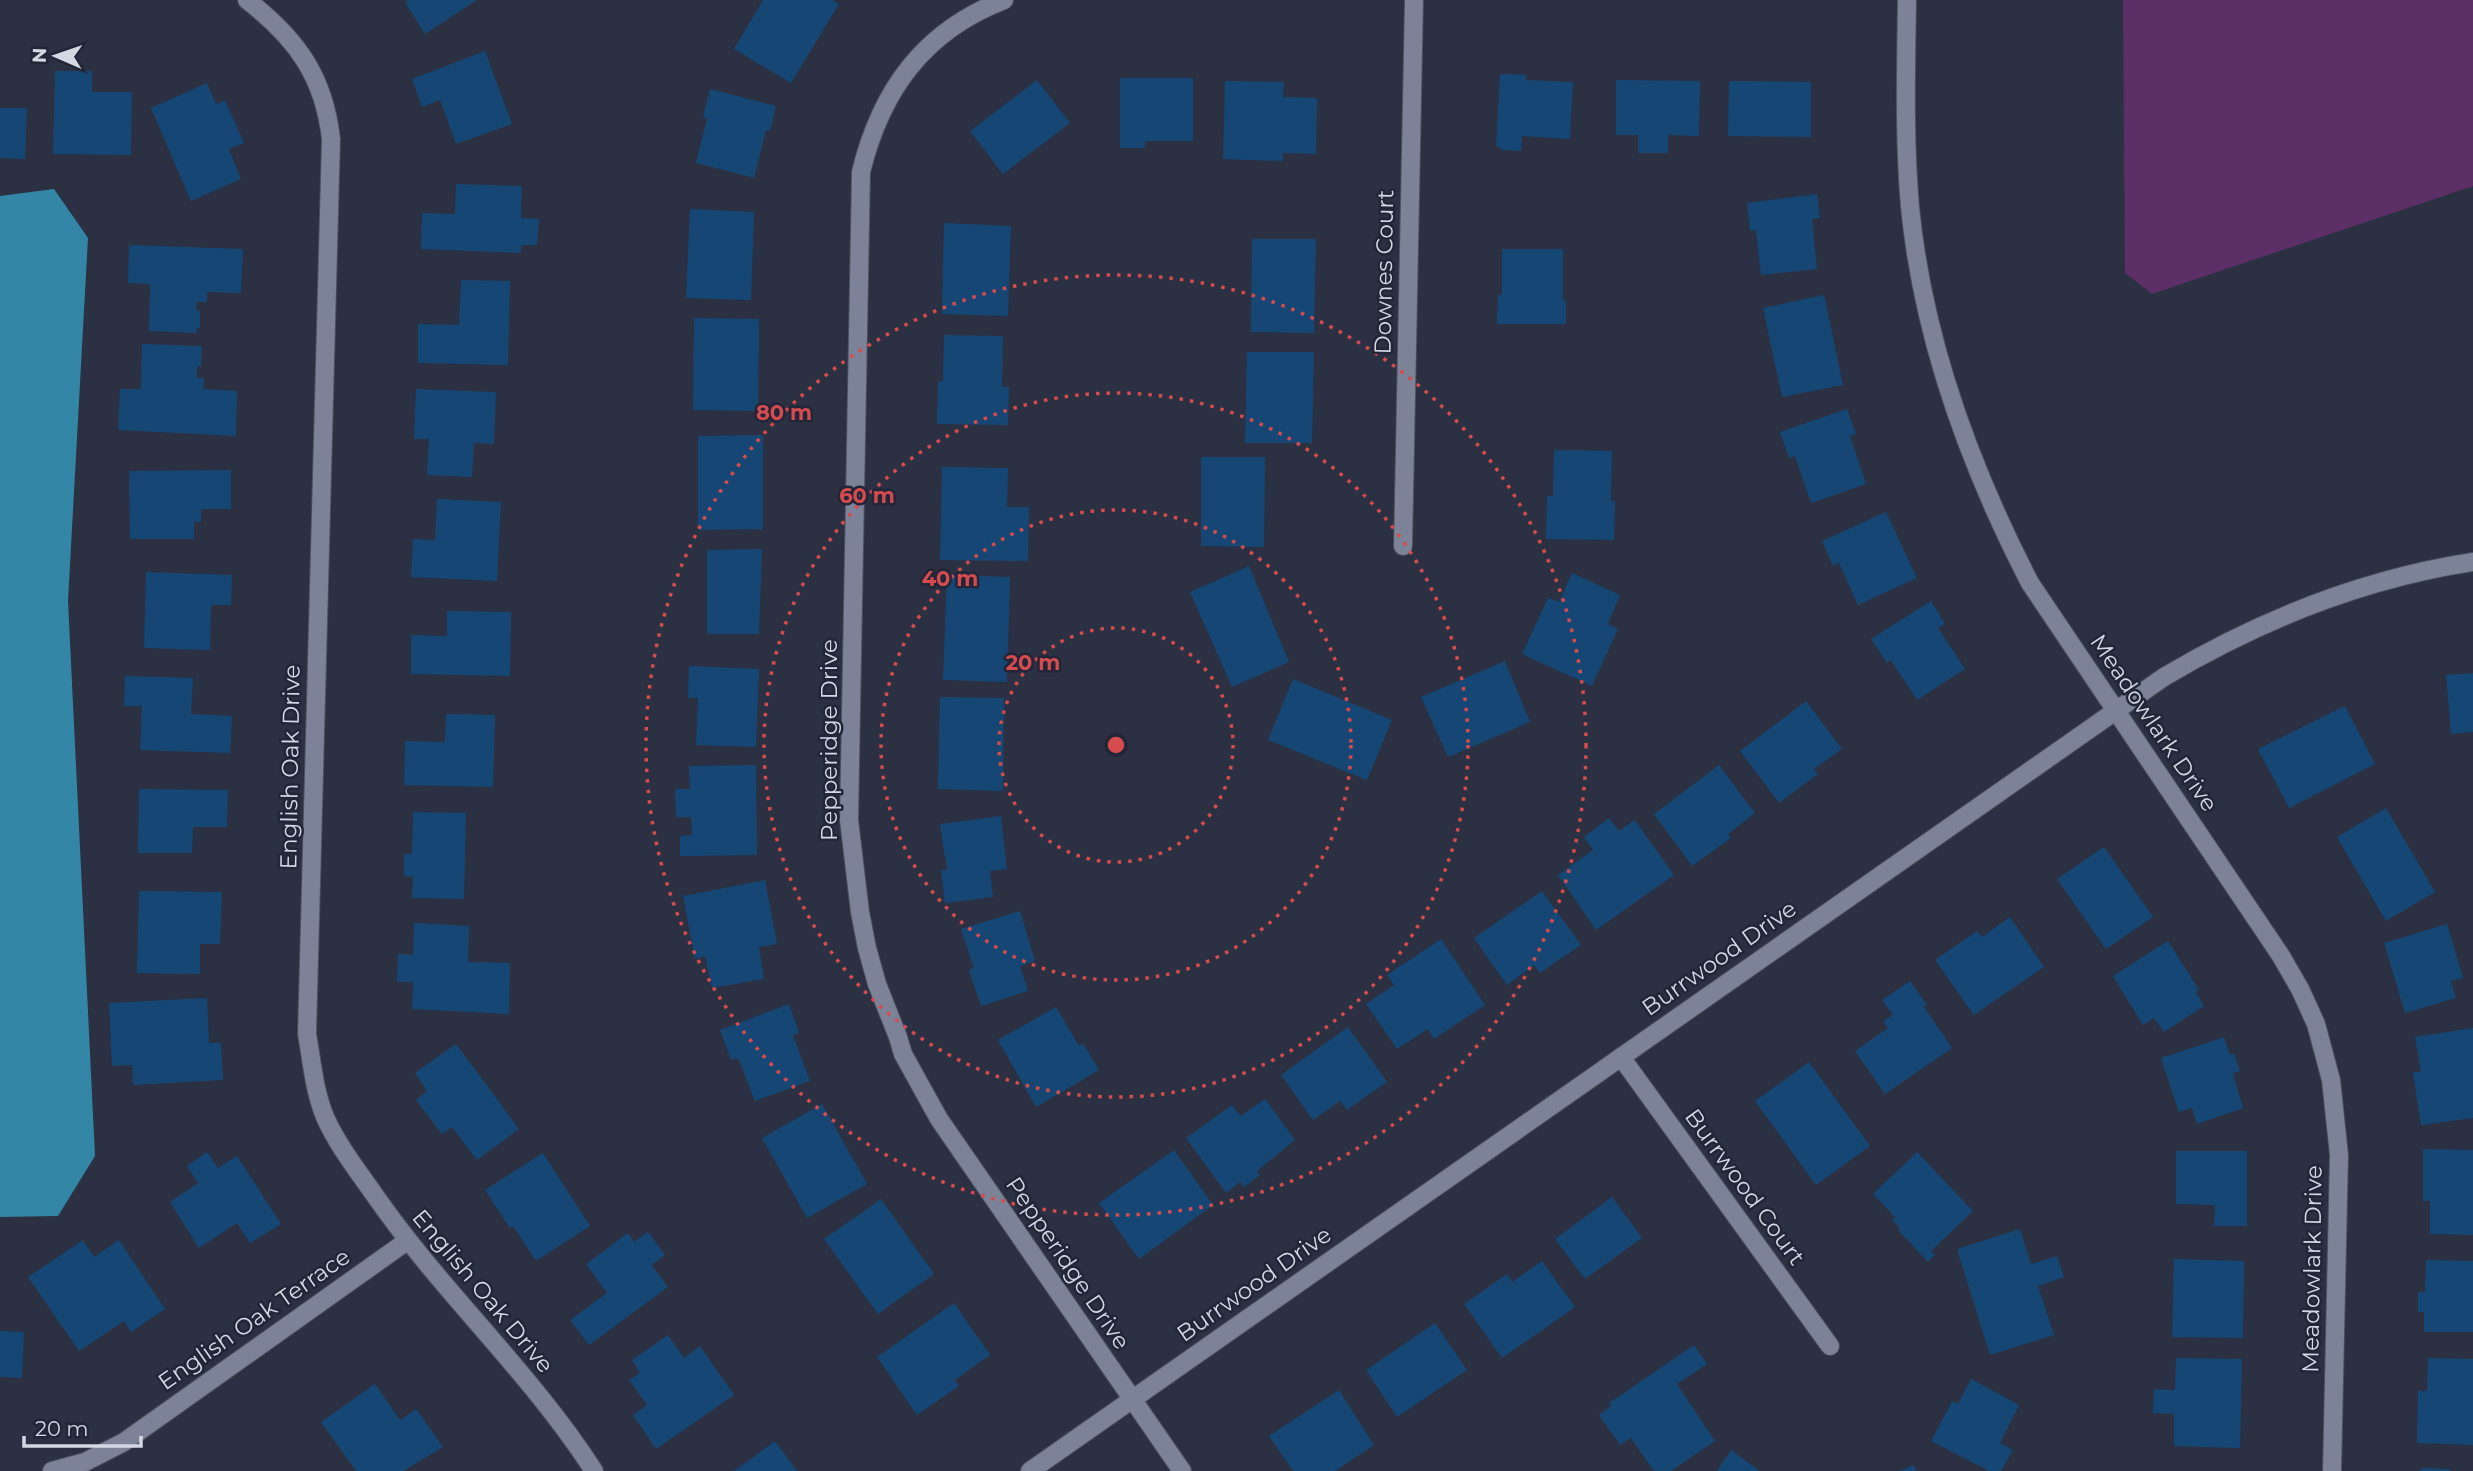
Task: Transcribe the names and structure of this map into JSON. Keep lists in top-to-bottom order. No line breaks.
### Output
{"streets":{"street":["Downes Court","Meadowlark Drive","Pepperidge Drive","English Oak Drive","Burrwood Drive","Burrwood Court","English Oak Terrace"]},"crossings":[["Meadowlark Drive","Burrwood Drive"],["Pepperidge Drive","Burrwood Drive"],["English Oak Drive","English Oak Terrace"],["Burrwood Drive","Burrwood Court"]],"scale_bar":"20 m","north":"left","rings":["80 m","60 m","40 m","20 m"]}
